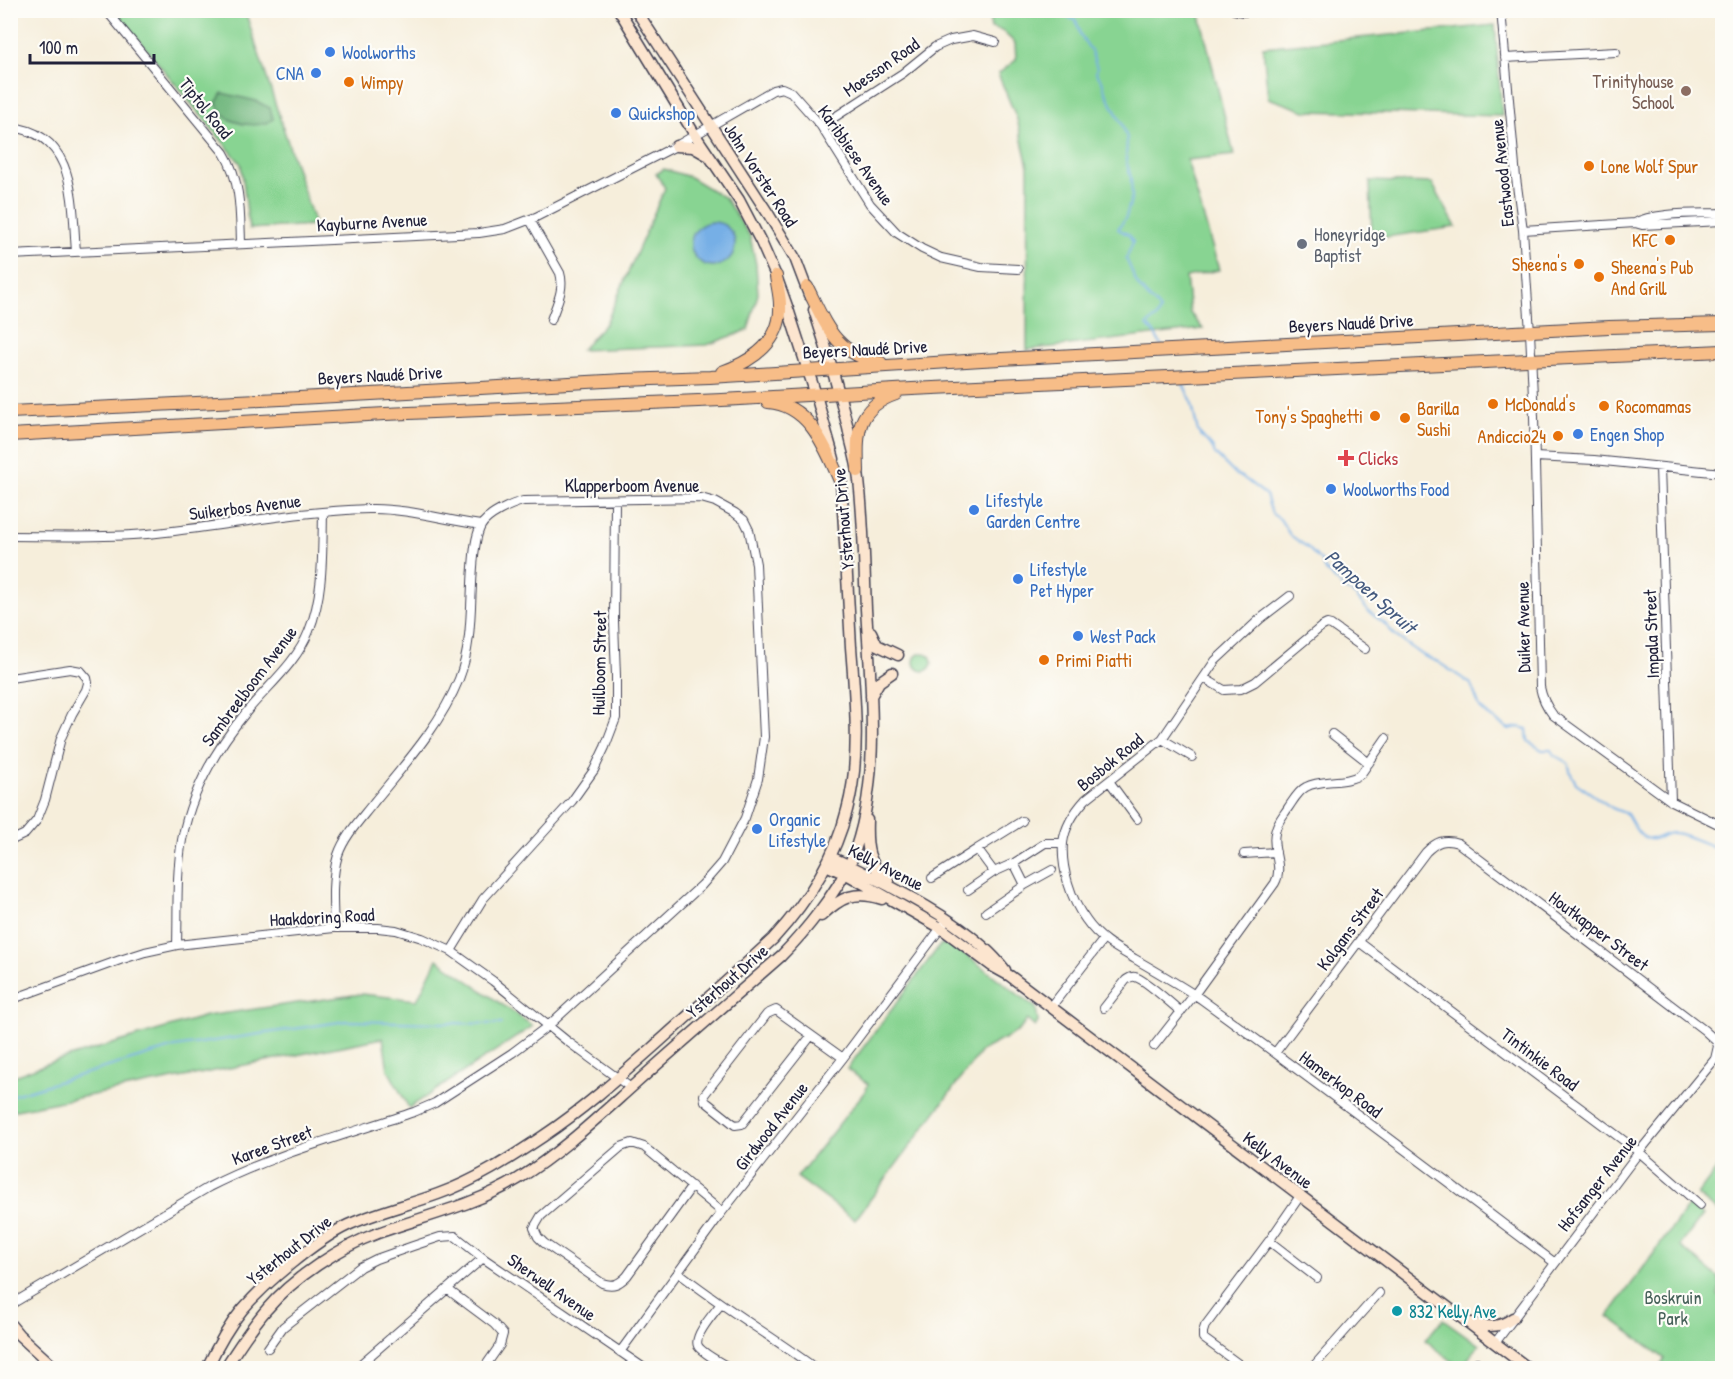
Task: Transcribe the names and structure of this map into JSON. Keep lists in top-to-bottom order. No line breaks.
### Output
{"streets":{"main road":["John Vorster Road","Beyers Naudé Drive","Ysterhout Drive","Kelly Avenue"],"street":["Moesson Road","Tiptol Road","Karibbiese Avenue","Eastwood Avenue","Kayburne Avenue","Klapperboom Avenue","Suikerbos Avenue","Duiker Avenue","Impala Street","Huilboom Street","Sambreelboom Avenue","Bosbok Road","Haakdoring Road","Kolgans Street","Houtkapper Street","Tintinkie Road","Hamerkop Road","Girdwood Avenue","Karee Street","Hofsanger Avenue","Sherwell Avenue"]},"crossings":[["Moesson Road","Karibbiese Avenue"],["Tiptol Road","Kayburne Avenue"],["Karibbiese Avenue","John Vorster Road"],["Karibbiese Avenue","Kayburne Avenue"],["Eastwood Avenue","Beyers Naudé Drive"],["Eastwood Avenue","Duiker Avenue"],["John Vorster Road","Kayburne Avenue"],["John Vorster Road","Beyers Naudé Drive"],["John Vorster Road","Ysterhout Drive"],["Beyers Naudé Drive","Ysterhout Drive"],["Beyers Naudé Drive","Duiker Avenue"],["Klapperboom Avenue","Suikerbos Avenue"],["Klapperboom Avenue","Huilboom Street"],["Klapperboom Avenue","Haakdoring Road"],["Klapperboom Avenue","Karee Street"],["Suikerbos Avenue","Sambreelboom Avenue"],["Ysterhout Drive","Kelly Avenue"],["Ysterhout Drive","Haakdoring Road"],["Duiker Avenue","Impala Street"],["Huilboom Street","Haakdoring Road"],["Sambreelboom Avenue","Haakdoring Road"],["Bosbok Road","Hamerkop Road"],["Kelly Avenue","Girdwood Avenue"],["Kelly Avenue","Hofsanger Avenue"],["Haakdoring Road","Karee Street"],["Kolgans Street","Houtkapper Street"],["Kolgans Street","Tintinkie Road"],["Kolgans Street","Hamerkop Road"],["Houtkapper Street","Hofsanger Avenue"],["Tintinkie Road","Hofsanger Avenue"],["Hamerkop Road","Hofsanger Avenue"],["Girdwood Avenue","Sherwell Avenue"]],"water":["Pampoen Spruit"],"parks":["Boskruin Park"],"places":{"other":["Woolworths","CNA","Wimpy","Trinityhouse School","Quickshop","Lone Wolf Spur","KFC","Honeyridge Baptist","Sheena's","Sheena's Pub And Grill","McDonald's","Rocomamas","Tony's Spaghetti","Barilla Sushi","Engen Shop","Andiccio24","Woolworths Food","Lifestyle Garden Centre","Lifestyle Pet Hyper","West Pack","Primi Piatti","Organic Lifestyle","832 Kelly Ave"],"health":["Clicks"]},"scale_bar":"100 m"}
